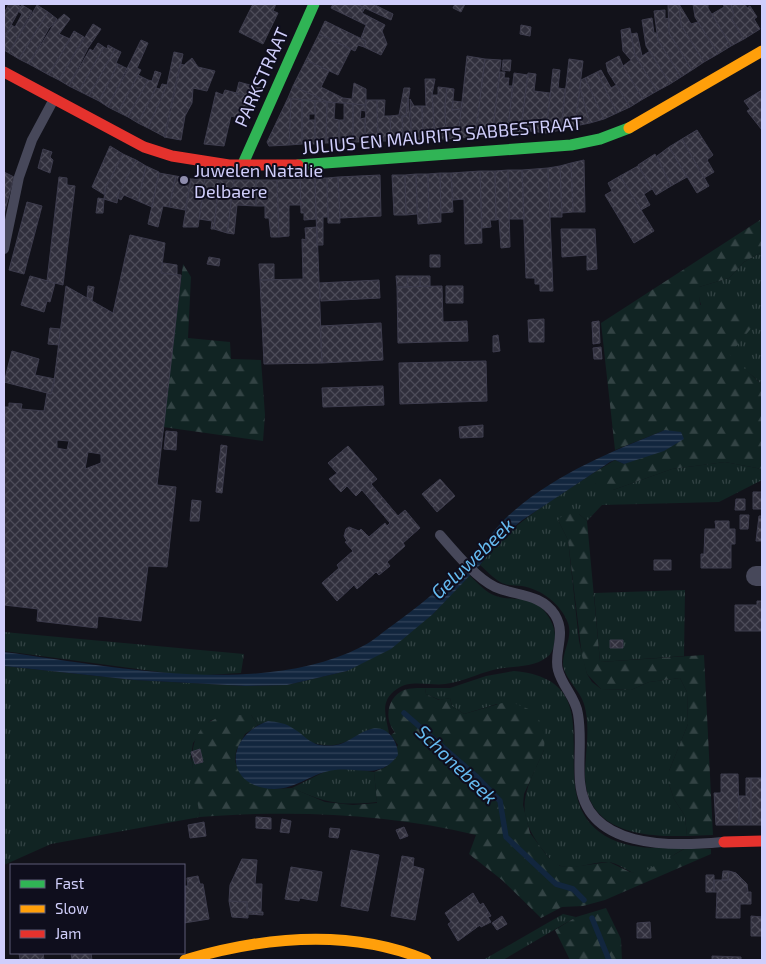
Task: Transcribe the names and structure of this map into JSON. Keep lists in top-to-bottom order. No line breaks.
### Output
{"streets":{"street":["PARKSTRAAT","JULIUS EN MAURITS SABBESTRAAT"]},"crossings":[["PARKSTRAAT","JULIUS EN MAURITS SABBESTRAAT"]],"water":["Geluwebeek","Schonebeek"],"places":["Juwelen Natalie Delbaere"],"legend":["Fast","Slow","Jam"]}
